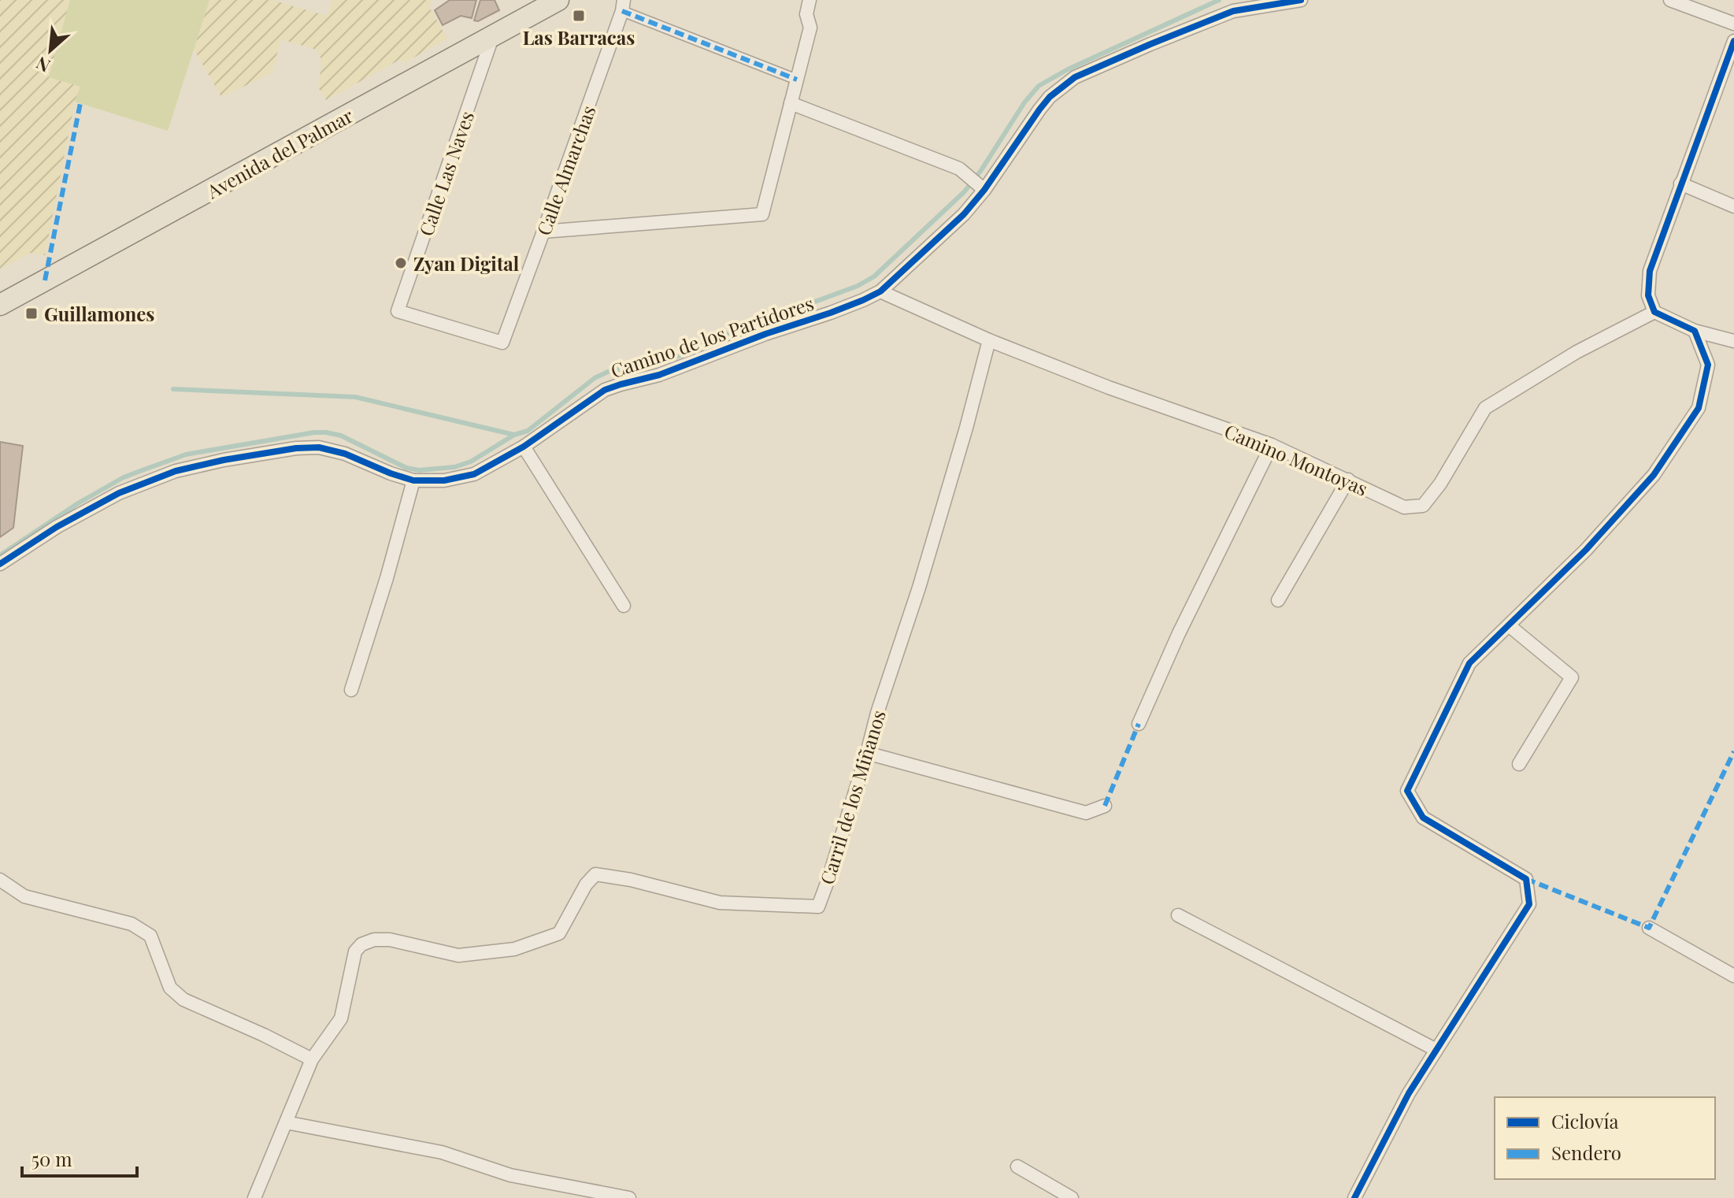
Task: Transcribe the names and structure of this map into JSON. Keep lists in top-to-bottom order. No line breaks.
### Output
{"streets":{"main road":["Avenida del Palmar"],"street":["Calle Almarchas","Calle Las Naves","Camino de los Partidores","Camino Montoyas","Carril de los Miñanos"]},"crossings":[["Avenida del Palmar","Calle Las Naves"],["Calle Almarchas","Calle Las Naves"],["Camino de los Partidores","Camino Montoyas"],["Camino Montoyas","Carril de los Miñanos"]],"places":{"transit":["Las Barracas","Guillamones"],"other":["Zyan Digital"]},"legend":["Ciclovía","Sendero"],"scale_bar":"50 m","north":"bottom left"}
